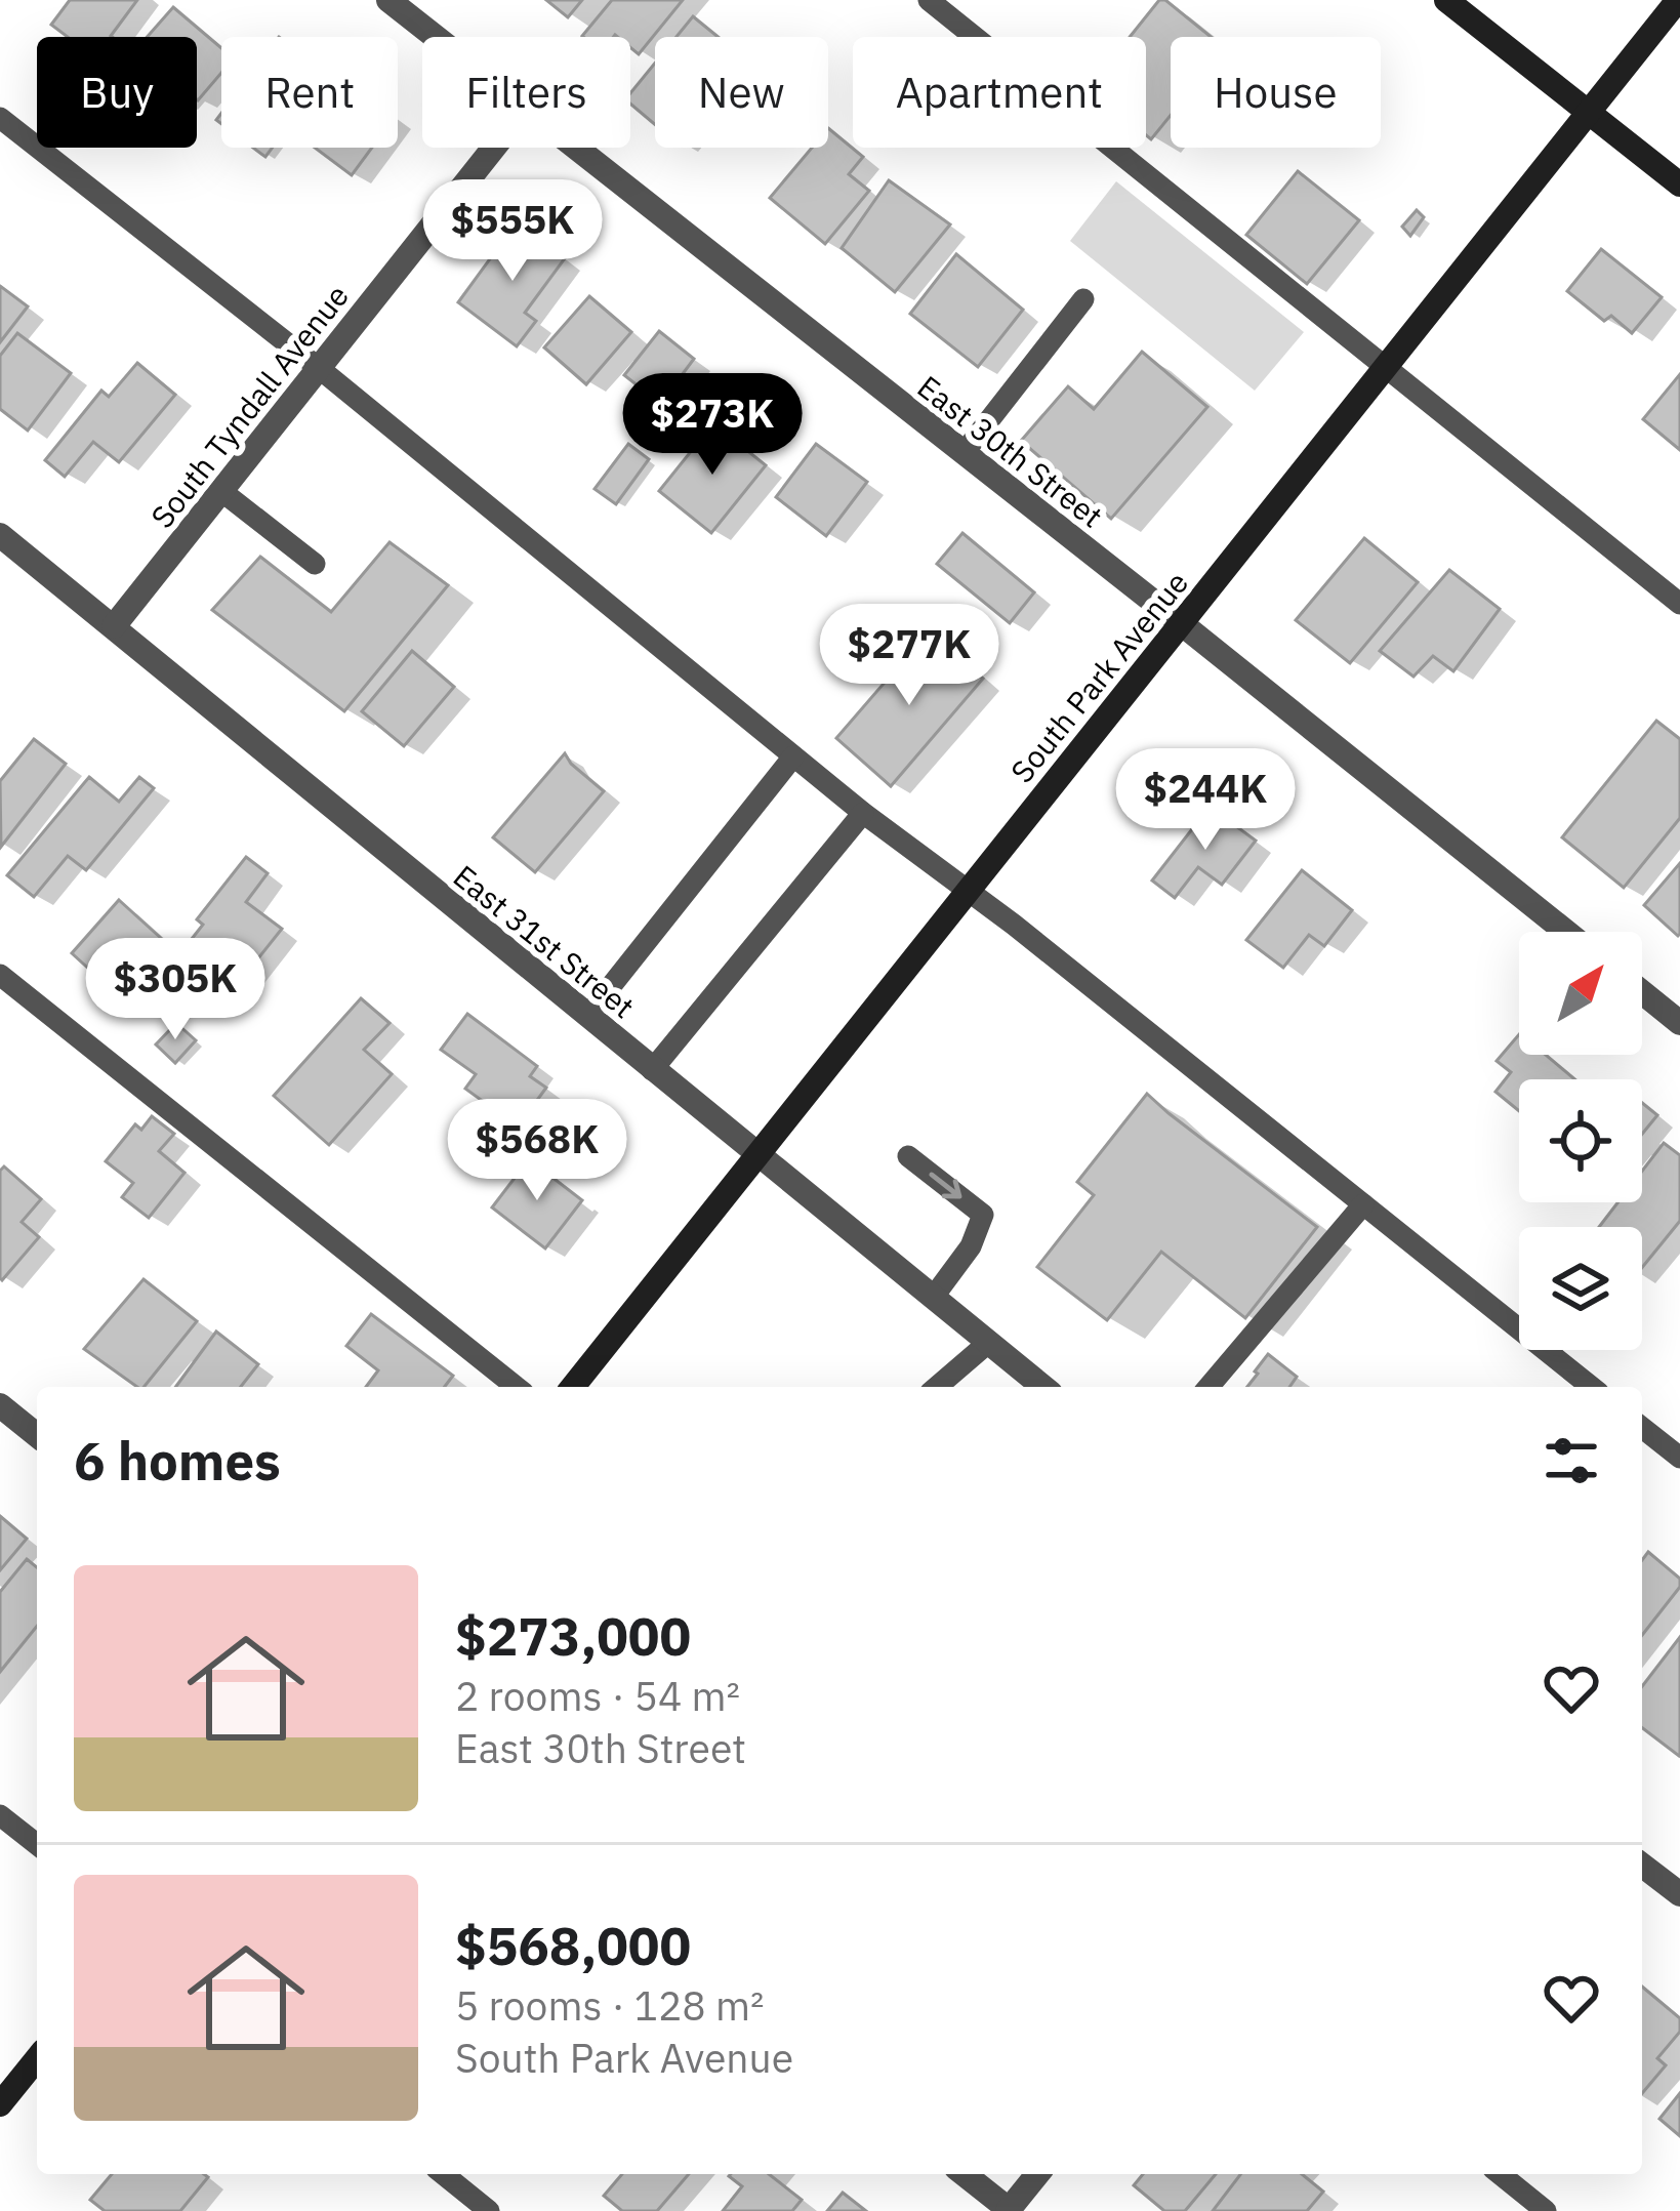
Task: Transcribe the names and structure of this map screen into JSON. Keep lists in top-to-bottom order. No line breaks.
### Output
{"streets":{"main road":["South Park Avenue"],"street":["South Tyndall Avenue","East 30th Street","East 31st Street"]},"crossings":[["South Tyndall Avenue","East 31st Street"],["East 30th Street","South Park Avenue"],["South Park Avenue","East 31st Street"]],"north":"top right","page":{"chip":["Buy","Rent","Filters","New","Apartment","House"],"price":["$555K","$273K","$277K","$244K","$305K","$568K"],"heading":"6 homes","list":[{"name":"$273,000","note":"2 rooms · 54 m² · East 30th Street"},{"name":"$568,000","note":"5 rooms · 128 m² · South Park Avenue"}]}}
